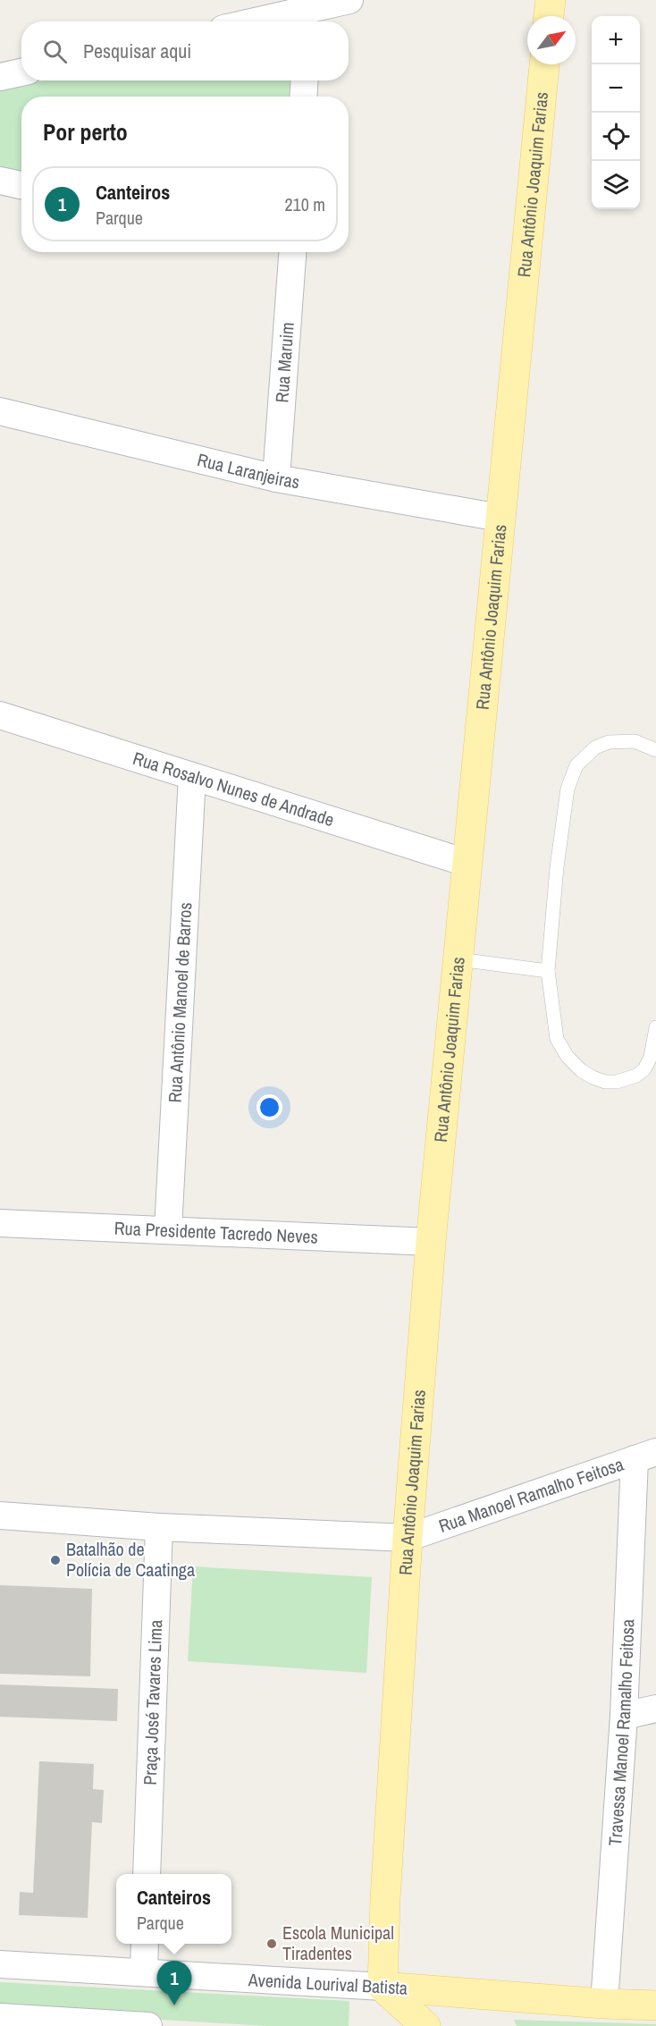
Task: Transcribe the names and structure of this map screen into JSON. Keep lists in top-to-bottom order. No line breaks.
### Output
{"streets":{"main road":["Rua Antônio Joaquim Farias","Avenida Lourival Batista"],"street":["Rua Maruim","Rua Laranjeiras","Rua Rosalvo Nunes de Andrade","Rua Antônio Manoel de Barros","Rua Presidente Tacredo Neves","Rua Manoel Ramalho Feitosa","Praça José Tavares Lima","Travessa Manoel Ramalho Feitosa"]},"crossings":[["Rua Antônio Joaquim Farias","Rua Laranjeiras"],["Rua Antônio Joaquim Farias","Rua Rosalvo Nunes de Andrade"],["Rua Antônio Joaquim Farias","Rua Presidente Tacredo Neves"],["Rua Antônio Joaquim Farias","Rua Manoel Ramalho Feitosa"],["Rua Antônio Joaquim Farias","Avenida Lourival Batista"],["Rua Maruim","Rua Laranjeiras"],["Rua Rosalvo Nunes de Andrade","Rua Antônio Manoel de Barros"],["Rua Antônio Manoel de Barros","Rua Presidente Tacredo Neves"],["Rua Manoel Ramalho Feitosa","Travessa Manoel Ramalho Feitosa"],["Travessa Manoel Ramalho Feitosa","Avenida Lourival Batista"]],"places":["Batalhão de Polícia de Caatinga","Escola Municipal Tiradentes"],"north":"top right","page":{"map_buttons":["+","−"],"search":"Pesquisar aqui","heading":"Por perto","list":[{"mark":"1","name":"Canteiros","note":"Parque","value":"210 m"}],"popup":["Canteiros","Parque"],"pins":"1"}}
